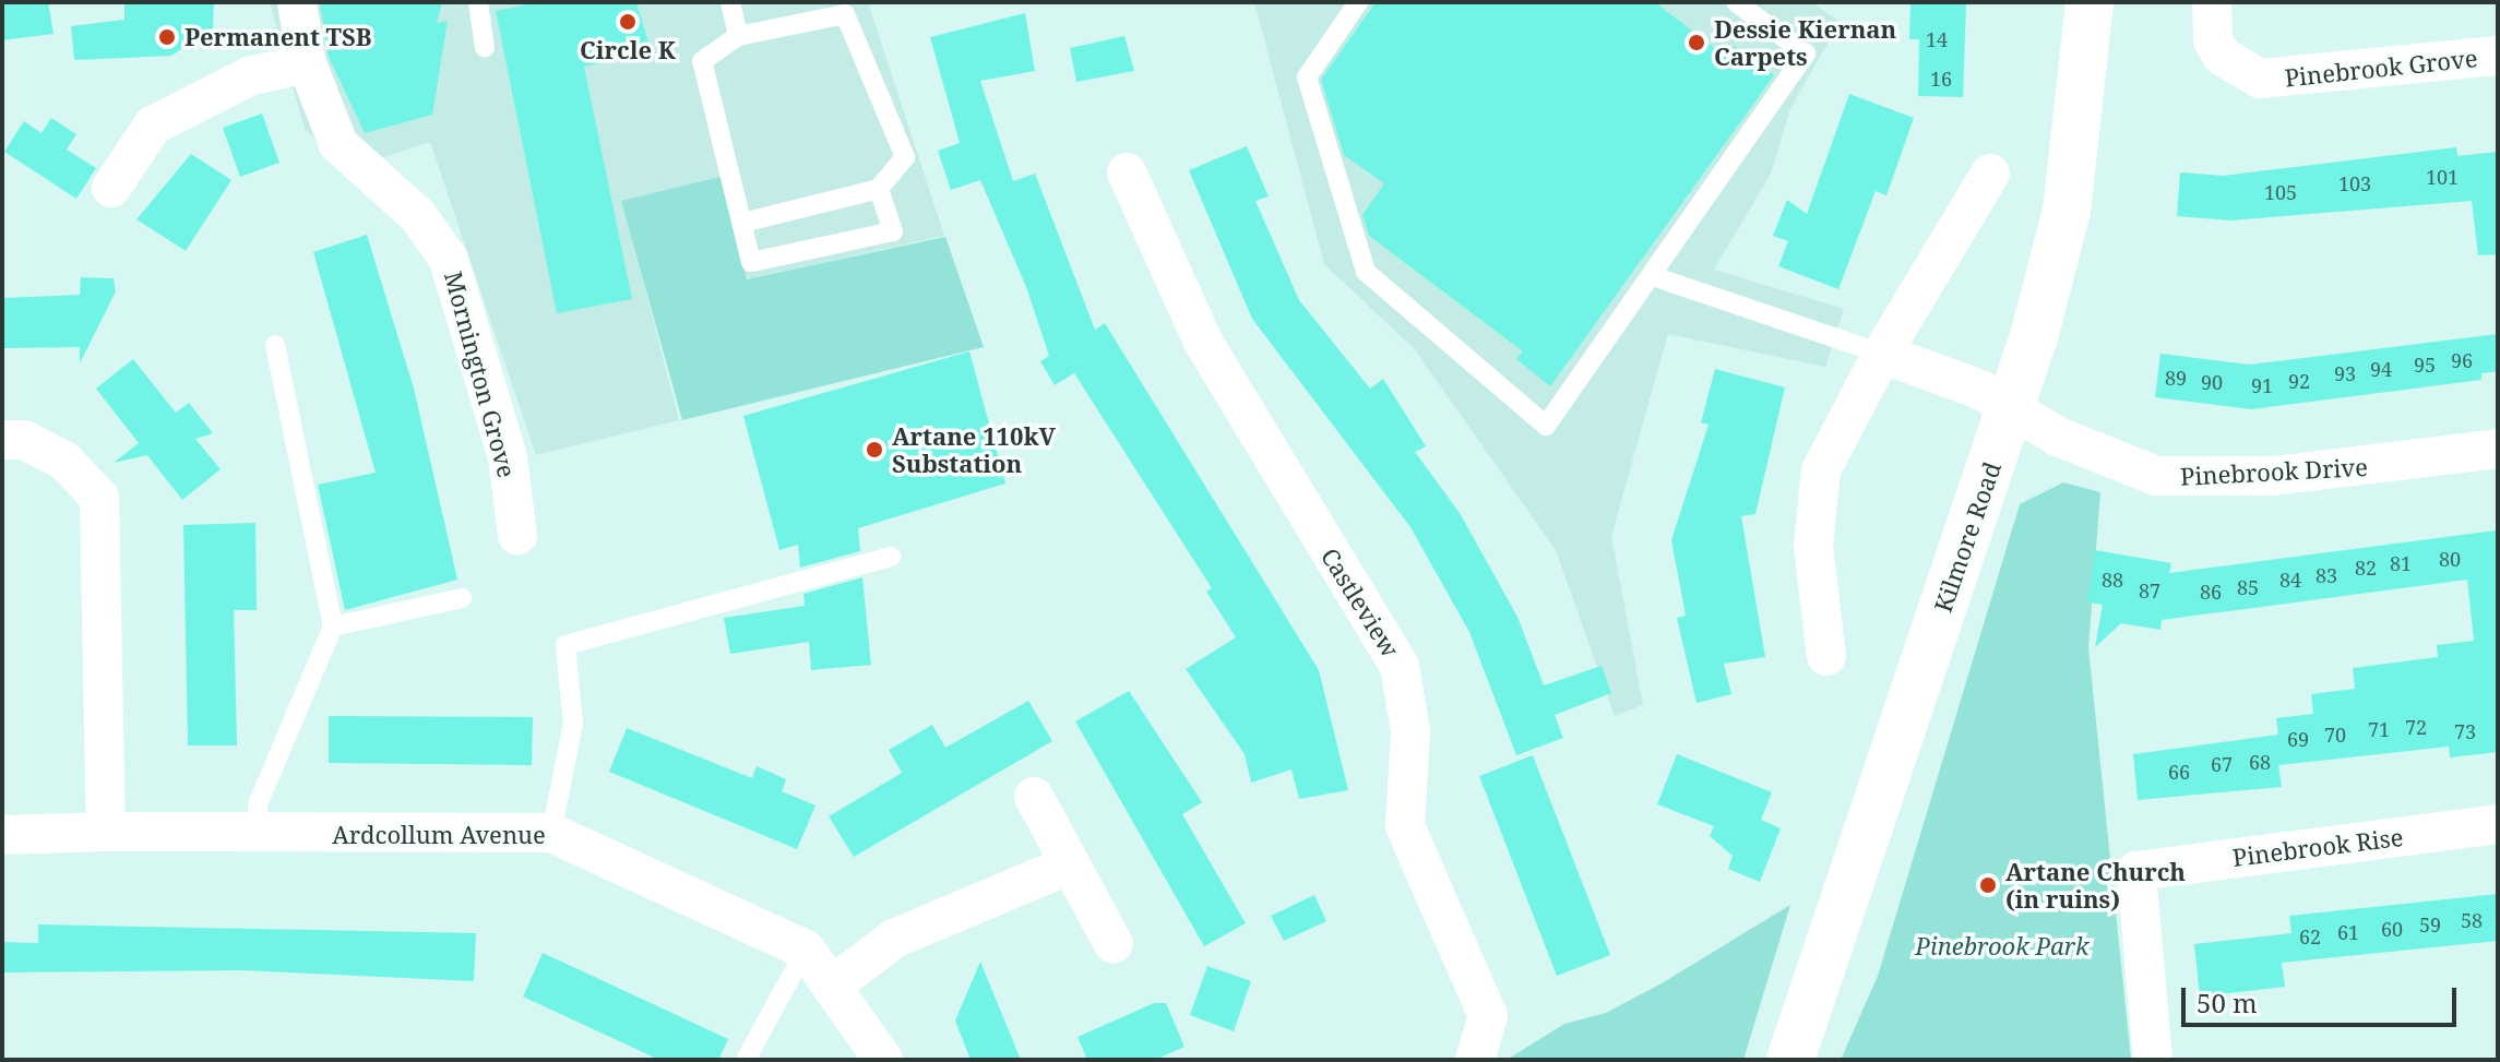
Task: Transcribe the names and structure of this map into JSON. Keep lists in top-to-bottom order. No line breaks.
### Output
{"streets":{"street":["Pinebrook Grove","Mornington Grove","Pinebrook Drive","Kilmore Road","Castleview","Ardcollum Avenue","Pinebrook Rise"]},"crossings":[["Pinebrook Drive","Kilmore Road"]],"parks":["Pinebrook Park"],"places":["Circle K","Permanent TSB","Dessie Kiernan Carpets","Artane 110kV Substation","Artane Church (in ruins)"],"house_numbers":["14","16","101","103","105","96","95","94","93","89","92","90","91","80","81","82","83","88","84","85","87","86","72","71","73","70","69","68","67","66","58","59","60","61","62"],"scale_bar":"50 m"}
